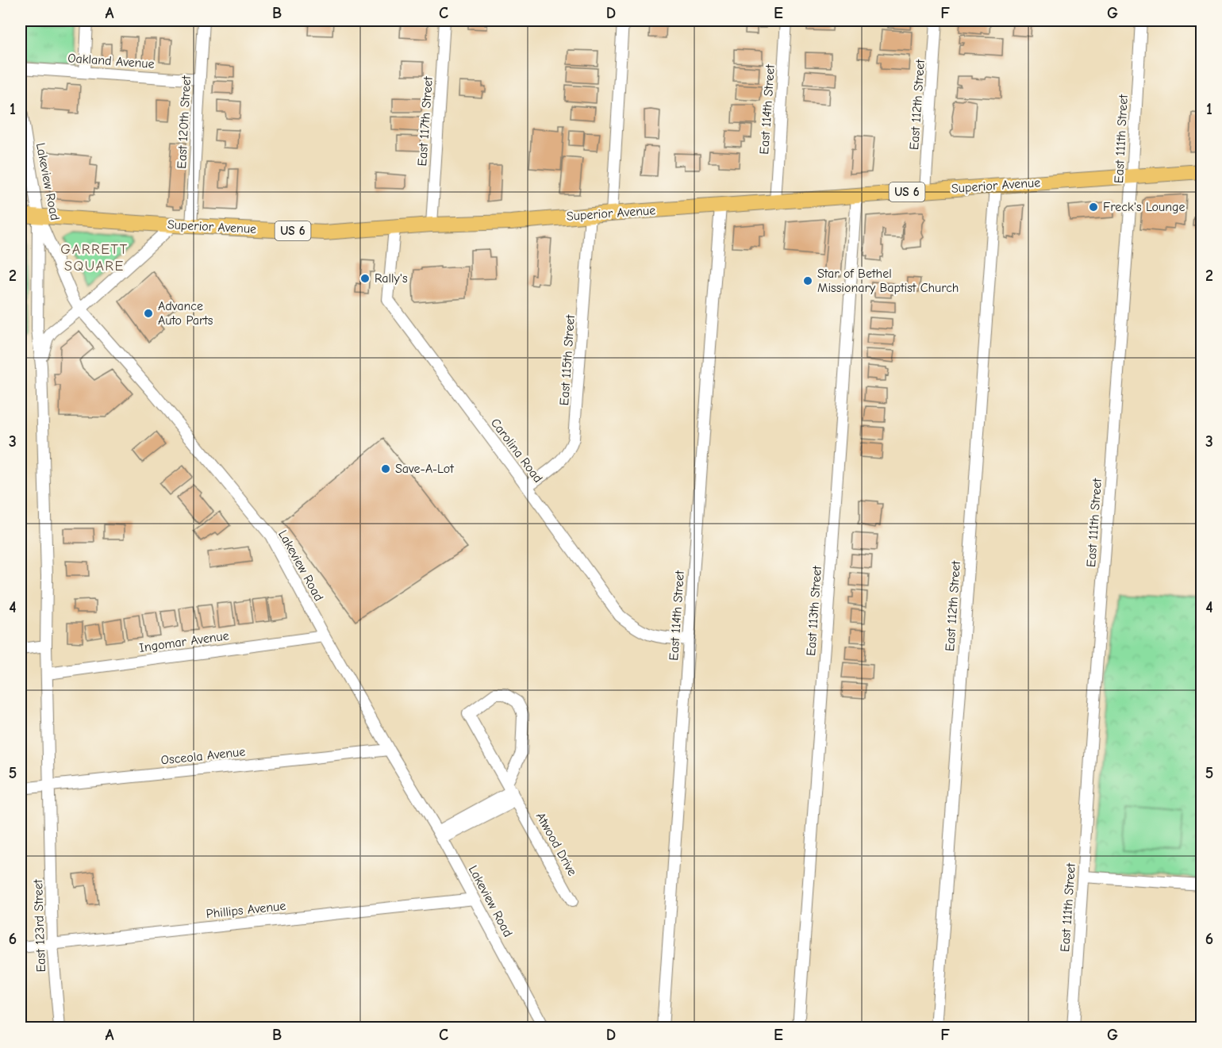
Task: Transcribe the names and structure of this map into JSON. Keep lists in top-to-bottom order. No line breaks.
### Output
{"streets":{"main road":["Superior Avenue","US 6"],"street":["Oakland Avenue","East 112th Street","East 114th Street","East 117th Street","East 120th Street","East 111th Street","Lakeview Road","East 115th Street","Carolina Road","East 113th Street","Ingomar Avenue","Osceola Avenue","Atwood Drive","Phillips Avenue","East 123rd Street"]},"crossings":[["Oakland Avenue","East 120th Street"],["East 112th Street","Superior Avenue"],["East 114th Street","Superior Avenue"],["East 114th Street","Carolina Road"],["East 117th Street","Superior Avenue"],["East 120th Street","Superior Avenue"],["East 111th Street","Superior Avenue"],["Lakeview Road","Superior Avenue"],["Lakeview Road","Ingomar Avenue"],["Lakeview Road","Osceola Avenue"],["Lakeview Road","Phillips Avenue"],["Superior Avenue","East 115th Street"],["Superior Avenue","Carolina Road"],["Superior Avenue","East 113th Street"],["East 115th Street","Carolina Road"],["Ingomar Avenue","East 123rd Street"],["Osceola Avenue","East 123rd Street"],["Phillips Avenue","East 123rd Street"]],"districts":["GARRETT SQUARE"],"places":["Freck's Lounge","Rally's","Star of Bethel Missionary Baptist Church","Advance Auto Parts","Save-A-Lot"],"grid":{"columns":["A","B","C","D","E","F","G"],"rows":["1","2","3","4","5","6"]}}
